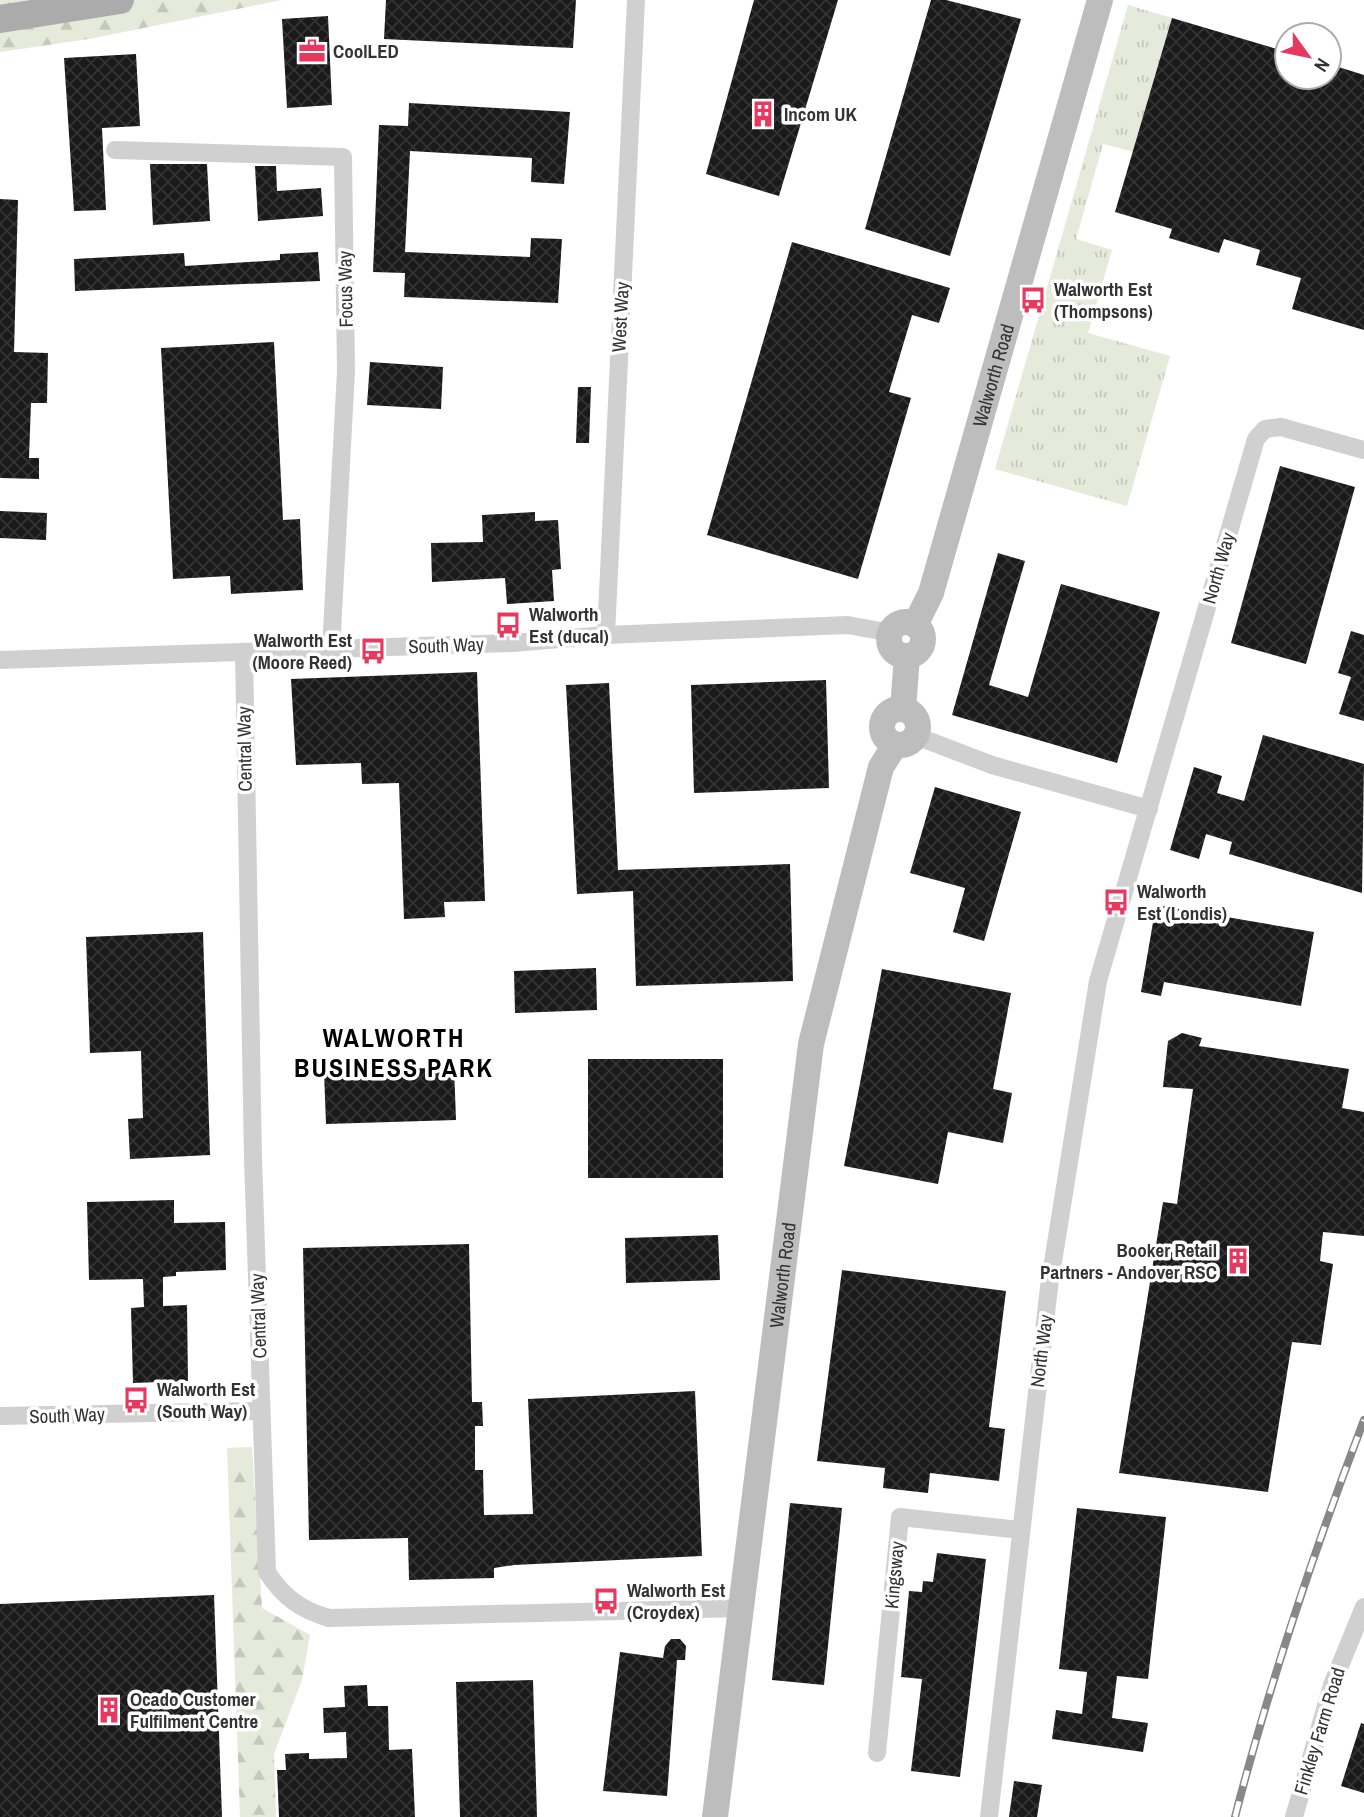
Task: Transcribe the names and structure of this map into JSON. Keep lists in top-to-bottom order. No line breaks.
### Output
{"streets":{"street":["Focus Way","West Way","Walworth Road","North Way","South Way","Central Way","Kingsway","Finkley Farm Road"]},"crossings":[["Focus Way","South Way"],["West Way","South Way"],["Walworth Road","South Way"],["Walworth Road","Central Way"],["North Way","Kingsway"],["South Way","Central Way"]],"districts":["WALWORTH BUSINESS PARK"],"places":{"office":["CoolLED"],"building":["Incom UK","Booker Retail Partners - Andover RSC","Ocado Customer Fulfilment Centre"],"bus stop":["Walworth Est (Thompsons)","Walworth Est (ducal)","Walworth Est (Moore Reed)","Walworth Est (Londis)","Walworth Est (South Way)","Walworth Est (Croydex)"]},"north":"bottom right"}
